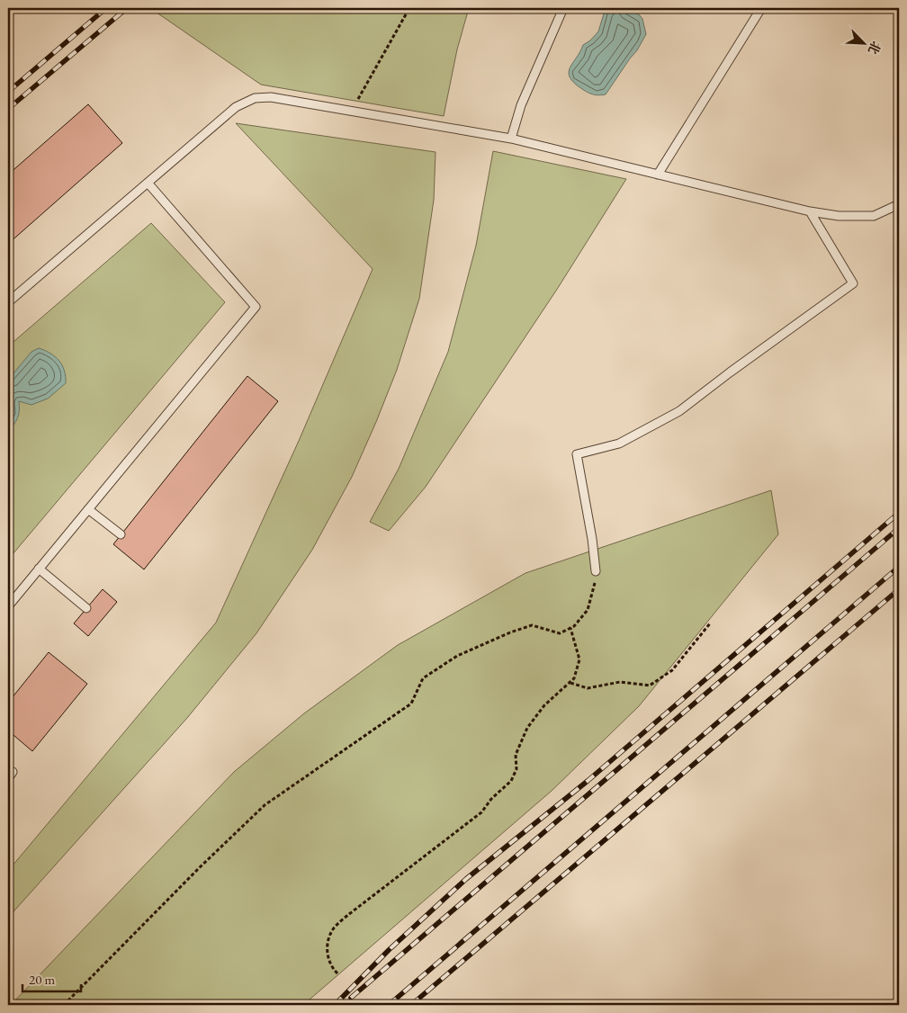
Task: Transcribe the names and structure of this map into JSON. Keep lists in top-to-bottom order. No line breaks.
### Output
{"scale_bar":"20 m","north":"bottom right"}
